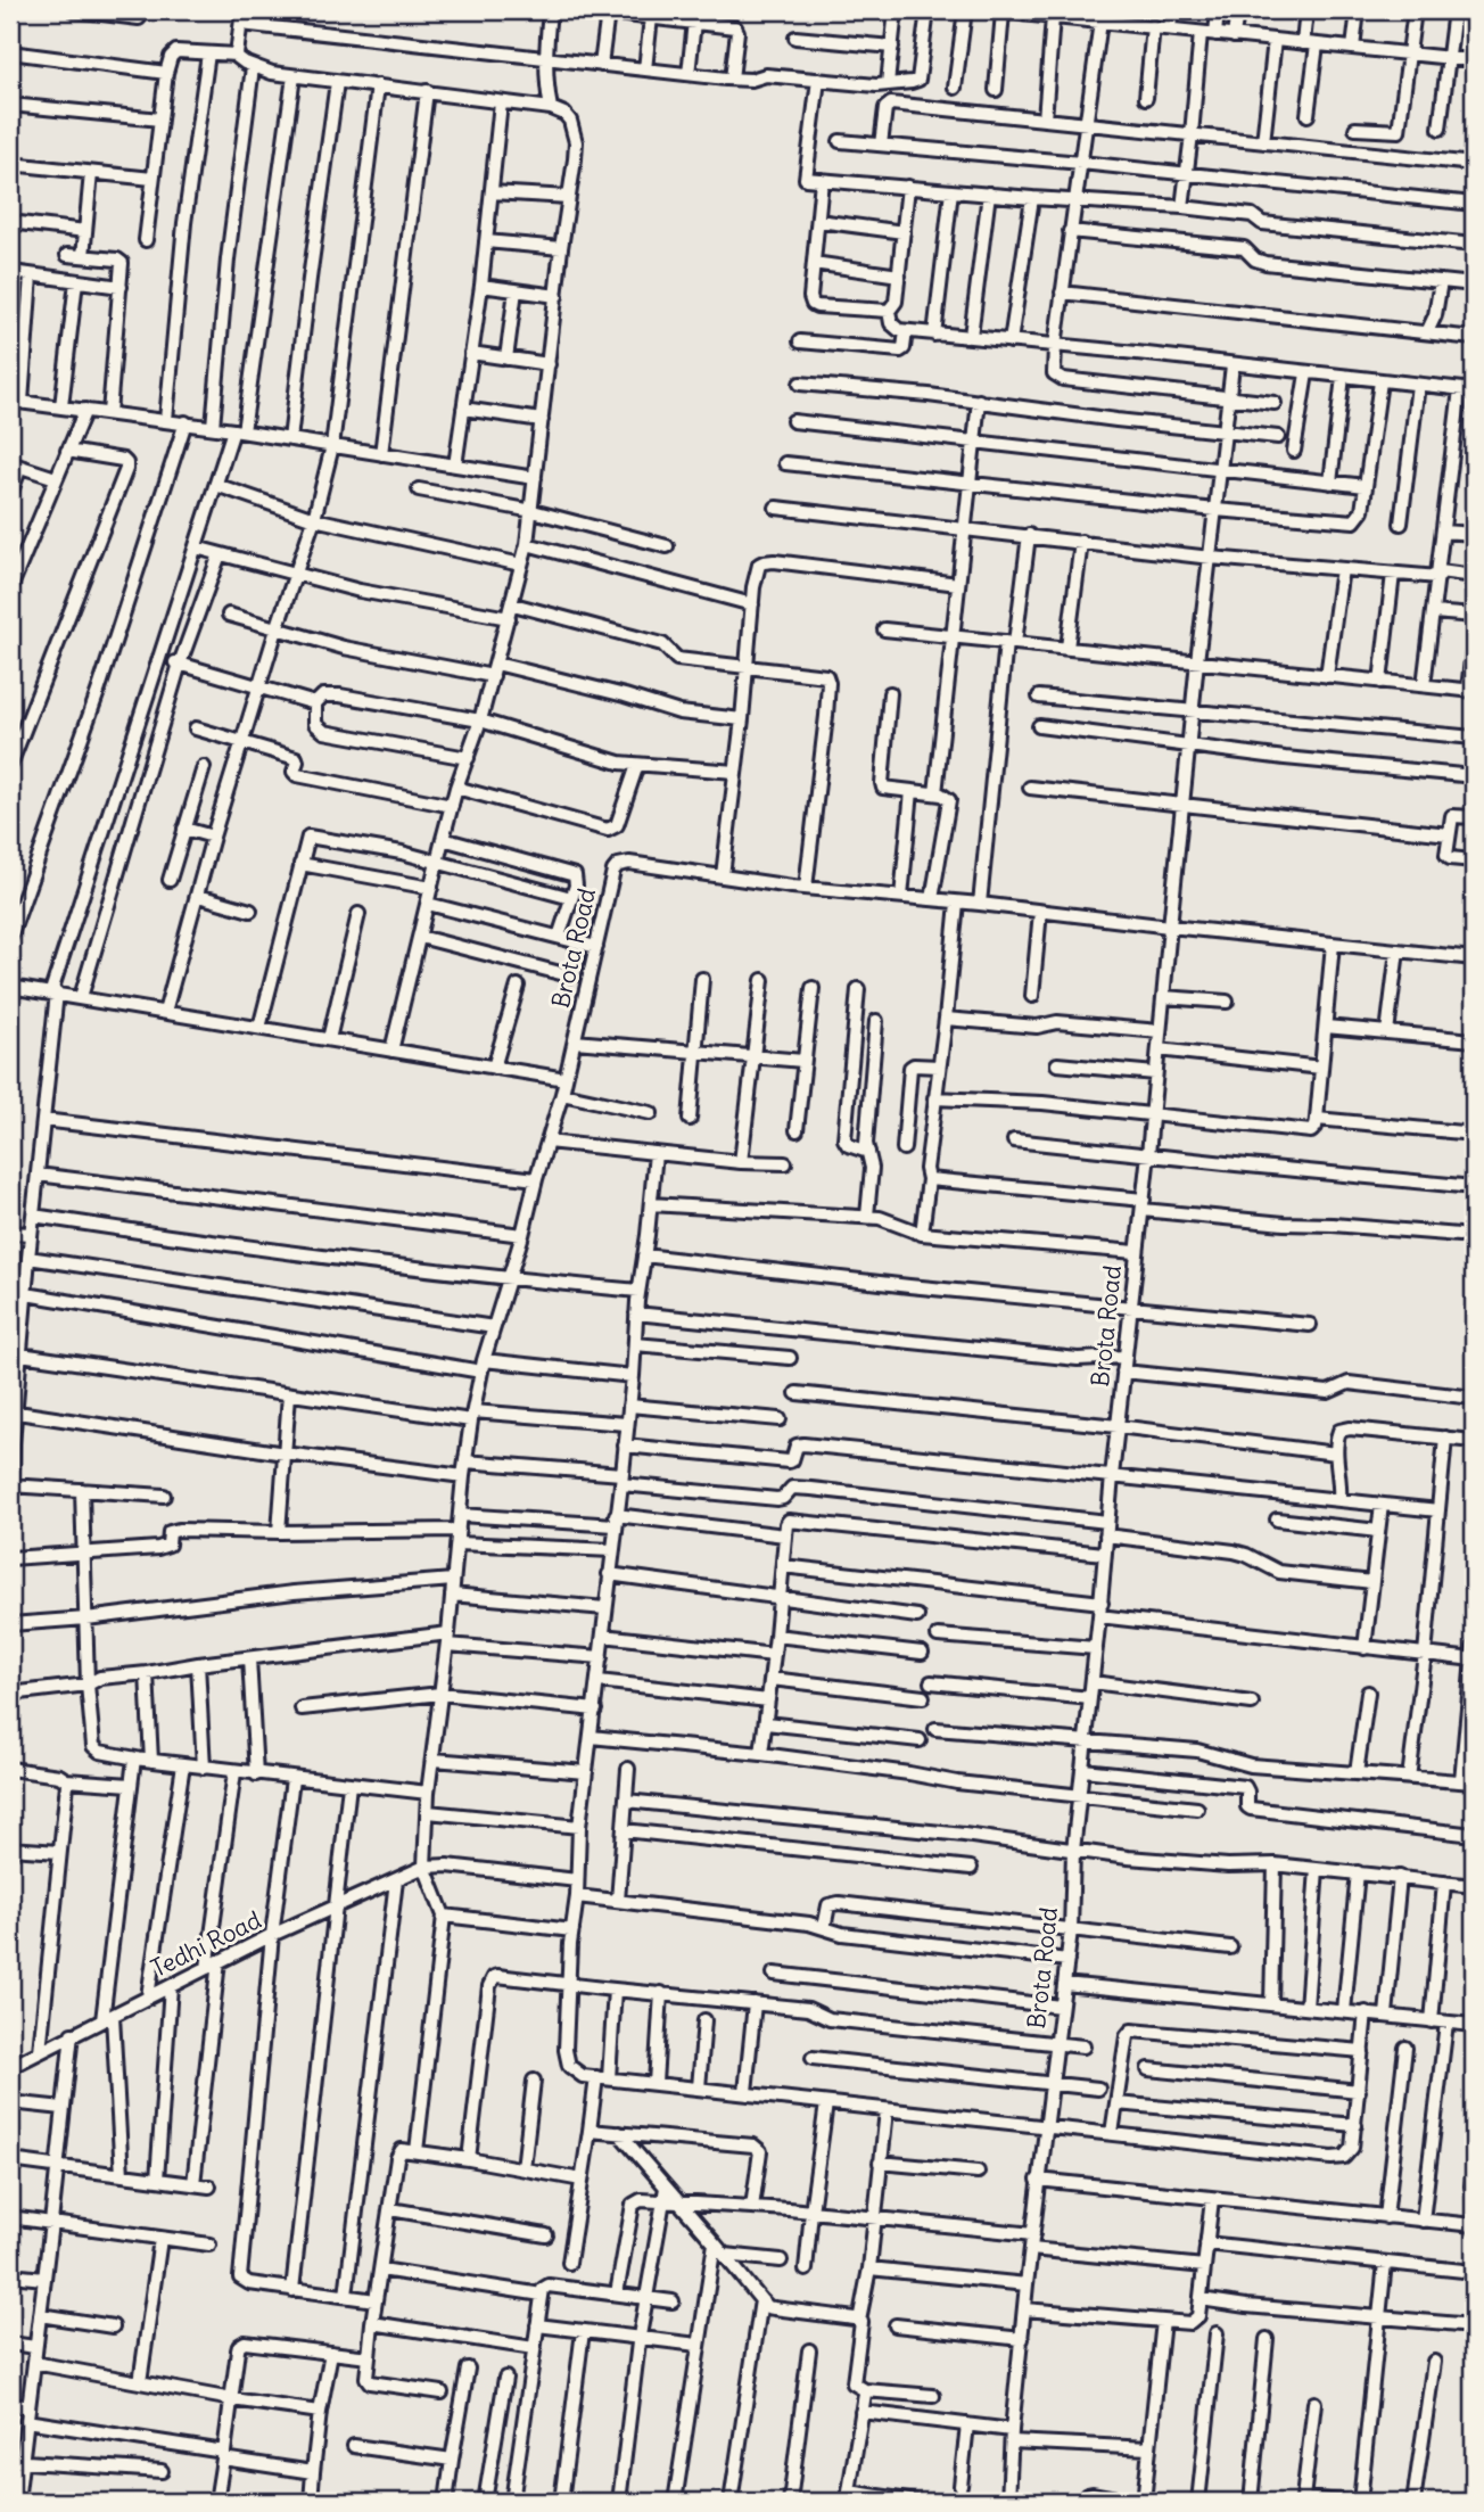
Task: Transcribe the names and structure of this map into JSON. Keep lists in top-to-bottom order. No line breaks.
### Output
{"streets":{"street":["Brota Road","Tedhi Road"]},"crossings":[["Brota Road","Tedhi Road"]]}
